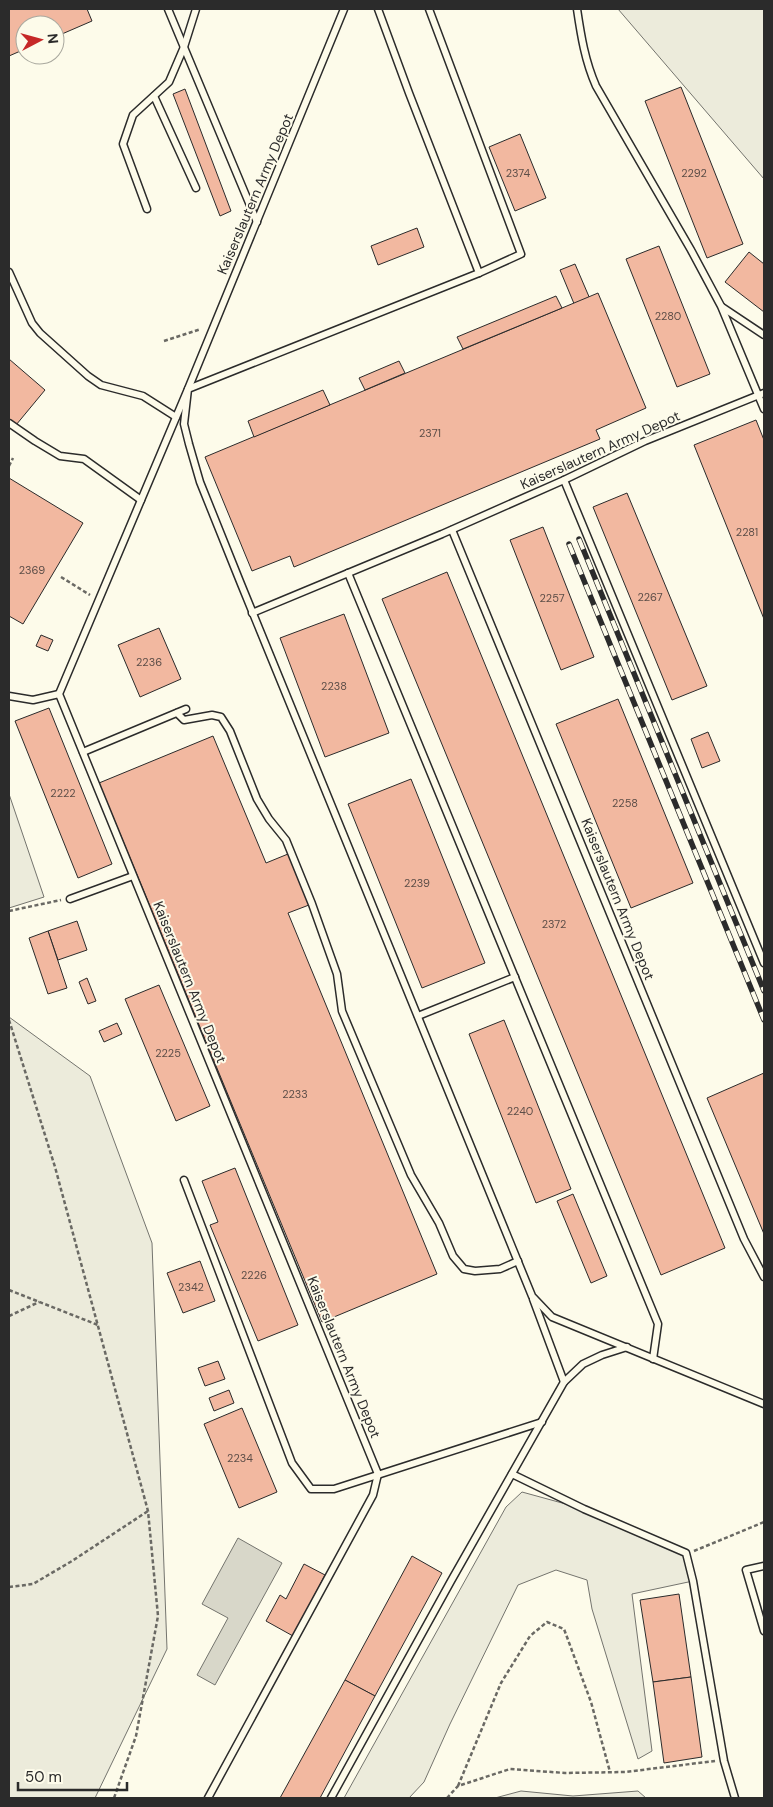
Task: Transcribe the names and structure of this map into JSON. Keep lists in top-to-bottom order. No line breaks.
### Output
{"streets":{"lane":["Kaiserslautern Army Depot"]},"house_numbers":["2374","2292","2280","2371","2281","2369","2267","2257","2236","2238","2222","2258","2239","2372","2225","2233","2240","2226","2342","2234"],"scale_bar":"50 m","north":"right"}
